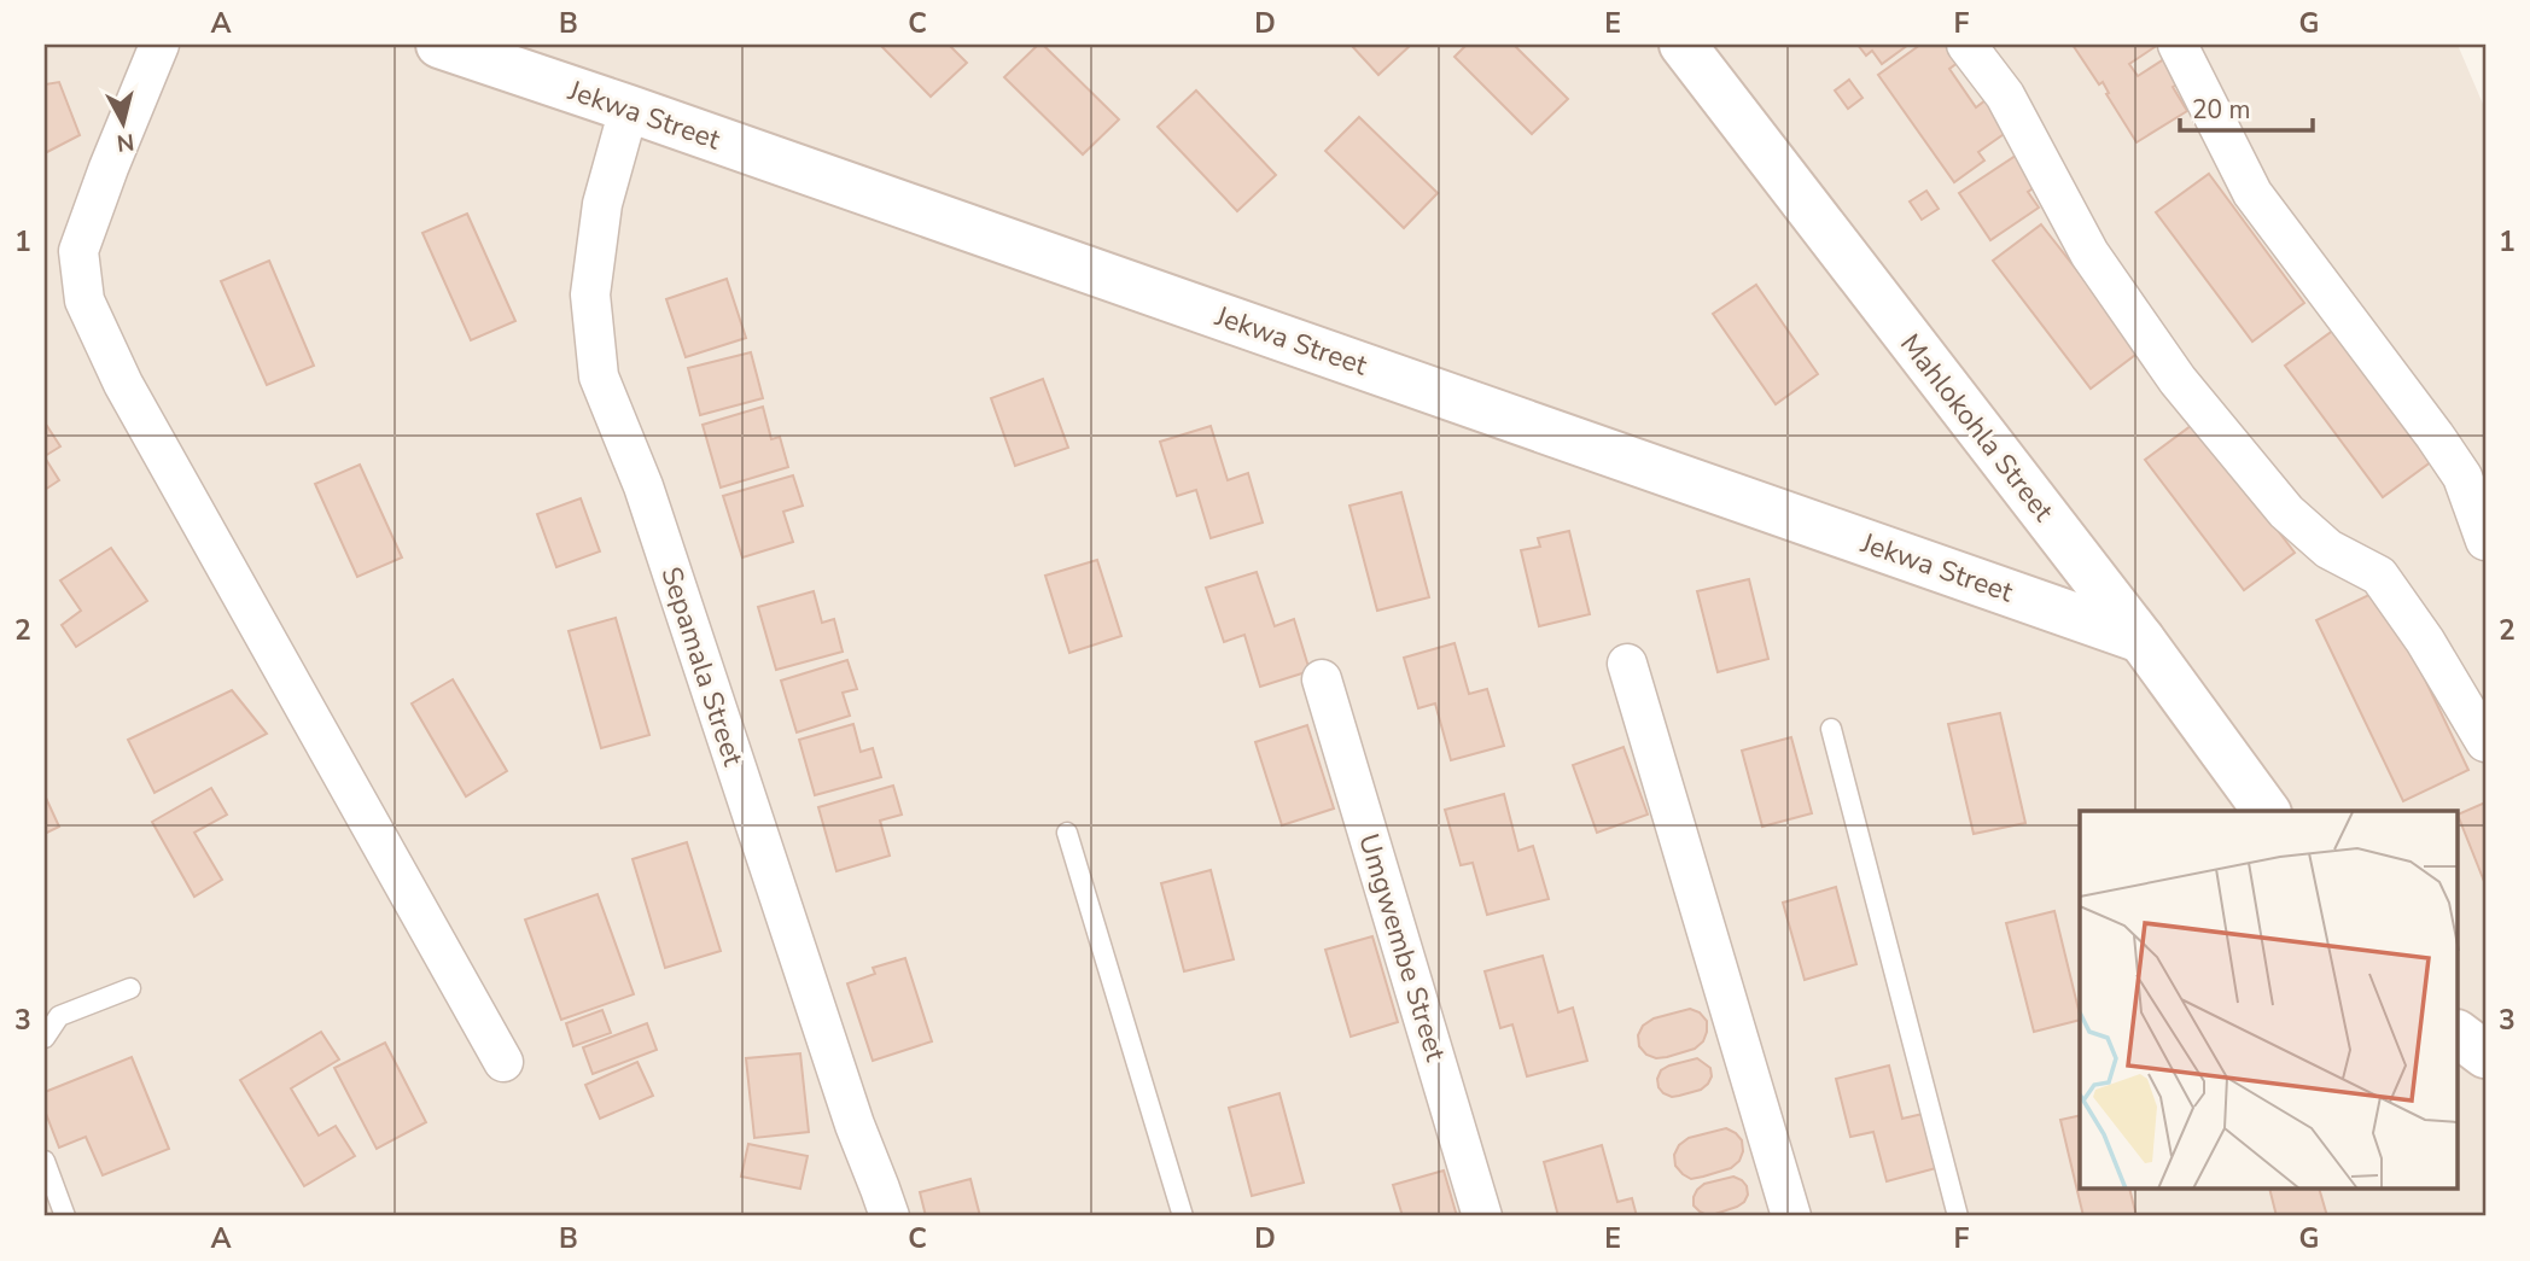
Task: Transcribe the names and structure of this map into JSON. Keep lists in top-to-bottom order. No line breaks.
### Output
{"streets":{"street":["Jekwa Street","Mahlokohla Street","Sepamala Street","Umgwembe Street"]},"crossings":[["Jekwa Street","Mahlokohla Street"],["Jekwa Street","Sepamala Street"]],"scale_bar":"20 m","north":"bottom","grid":{"columns":["A","B","C","D","E","F","G"],"rows":["1","2","3"]}}
